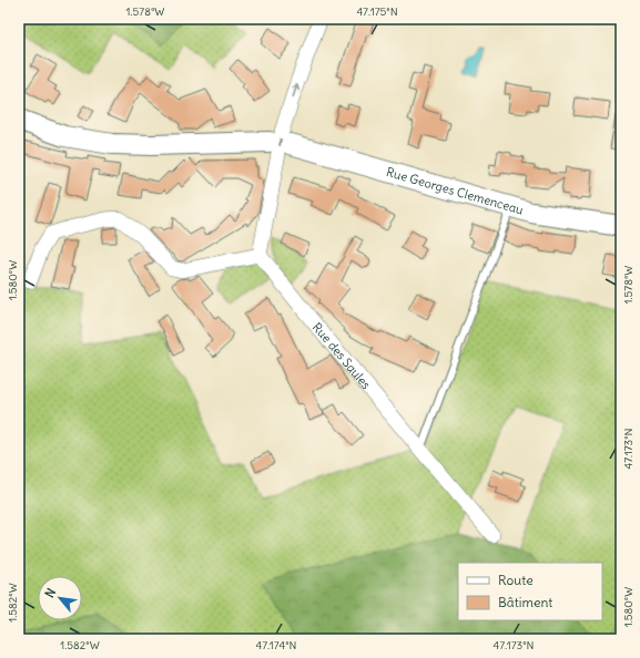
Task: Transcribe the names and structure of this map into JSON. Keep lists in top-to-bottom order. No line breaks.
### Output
{"streets":{"street":["Rue Georges Clemenceau","Rue des Saules"]},"legend":["Route","Bâtiment"],"north":"top left","coordinates":["1.578°W","47.175°N","1.580°W","47.173°N","1.582°W","47.174°N"]}
